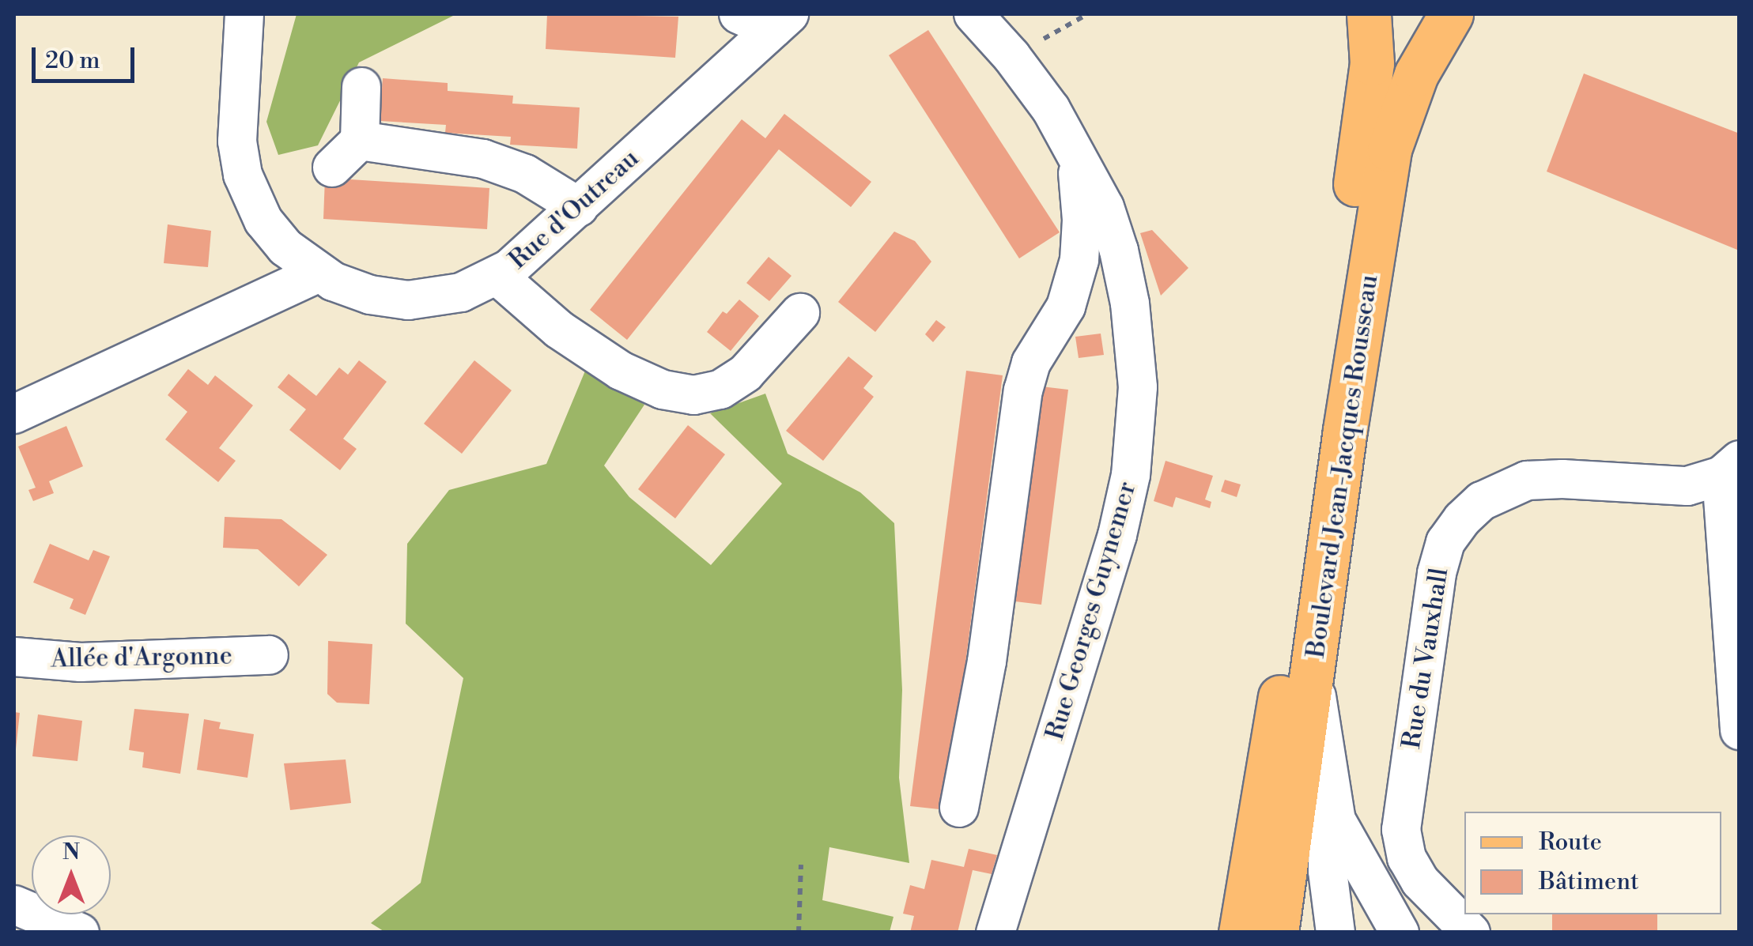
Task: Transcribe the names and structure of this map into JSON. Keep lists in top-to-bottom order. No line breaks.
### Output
{"streets":{"main road":["Boulevard Jean-Jacques Rousseau"],"street":["Rue d'Outreau","Rue Georges Guynemer","Allée d'Argonne","Rue du Vauxhall"]},"legend":["Route","Bâtiment"],"scale_bar":"20 m","north":"top"}
